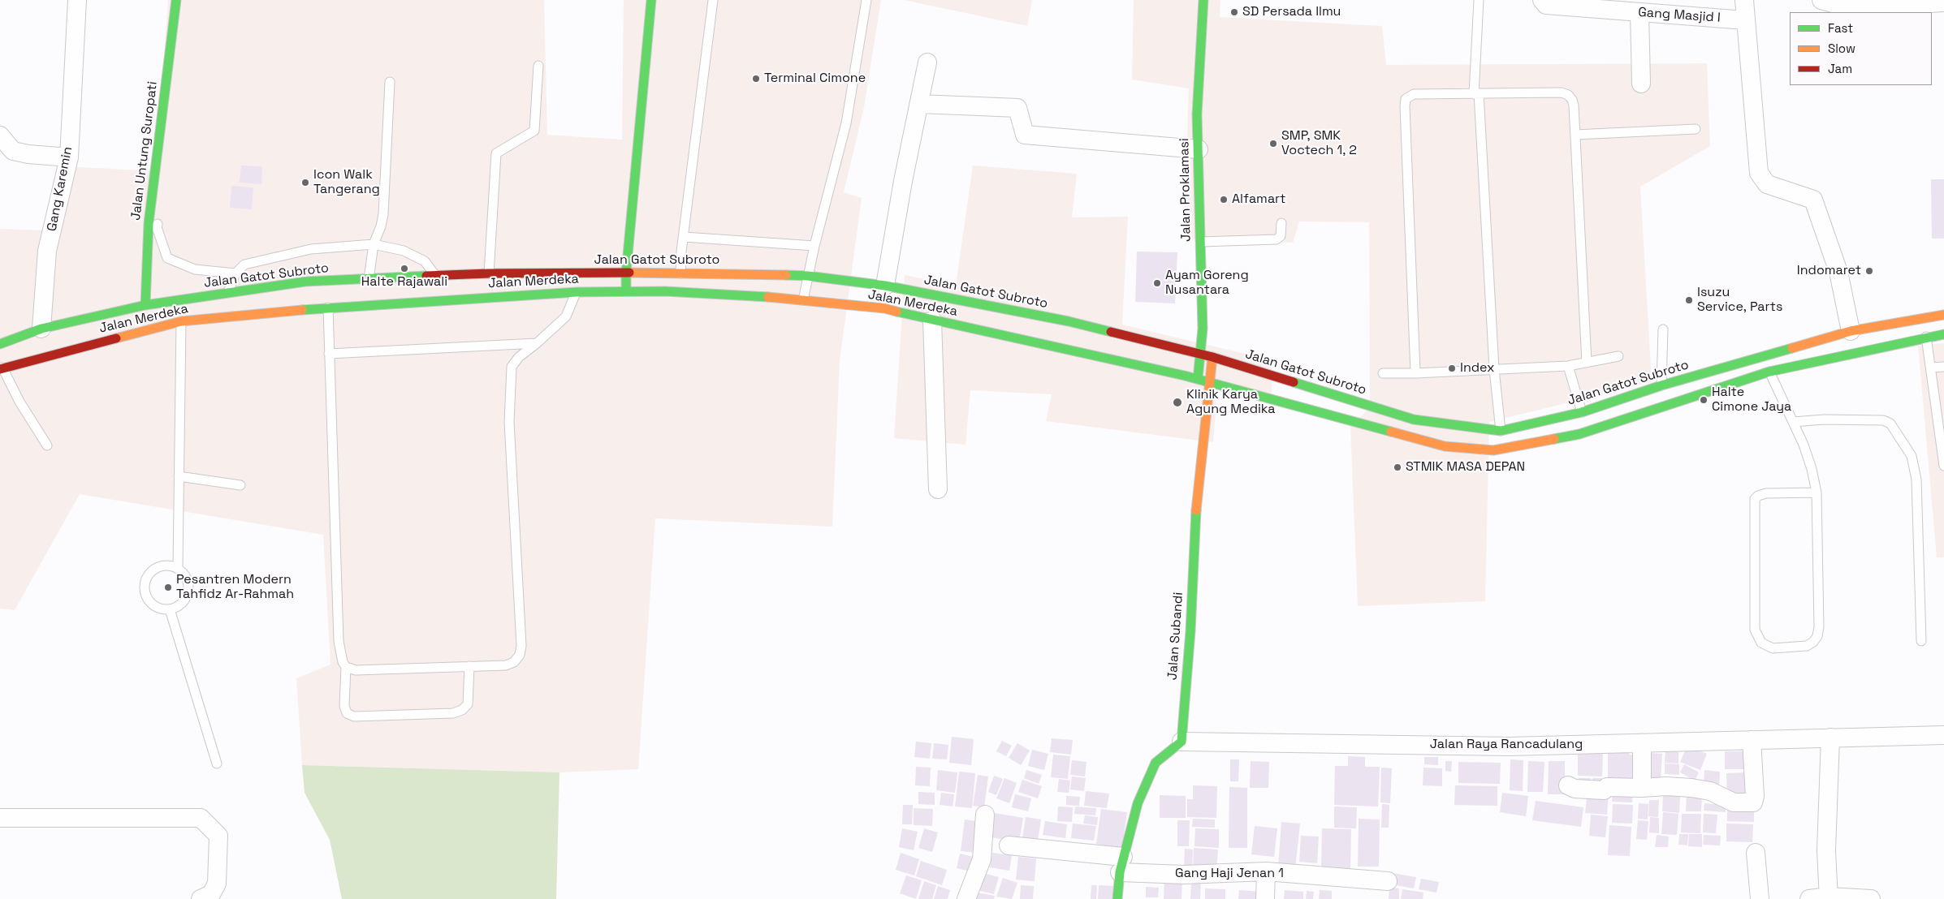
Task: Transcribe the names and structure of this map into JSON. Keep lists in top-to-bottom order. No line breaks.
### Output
{"streets":{"main road":["Jalan Untung Suropati","Jalan Proklamasi","Jalan Gatot Subroto","Jalan Merdeka","Jalan Subandi"],"street":["Gang Masjid I","Gang Karemin","Jalan Raya Rancadulang","Gang Haji Jenan 1"]},"crossings":[["Jalan Untung Suropati","Jalan Gatot Subroto"],["Gang Karemin","Jalan Gatot Subroto"],["Jalan Proklamasi","Jalan Gatot Subroto"],["Jalan Proklamasi","Jalan Merdeka"],["Jalan Gatot Subroto","Jalan Subandi"],["Jalan Subandi","Jalan Raya Rancadulang"]],"places":["SD Persada Ilmu","Terminal Cimone","SMP, SMK Voctech 1, 2","Icon Walk Tangerang","Alfamart","Halte Rajawali","Indomaret","Ayam Goreng Nusantara","Isuzu Service, Parts","Index","Halte Cimone Jaya","Klinik Karya Agung Medika","STMIK MASA DEPAN","Pesantren Modern Tahfidz Ar-Rahmah"],"legend":["Fast","Slow","Jam"]}
